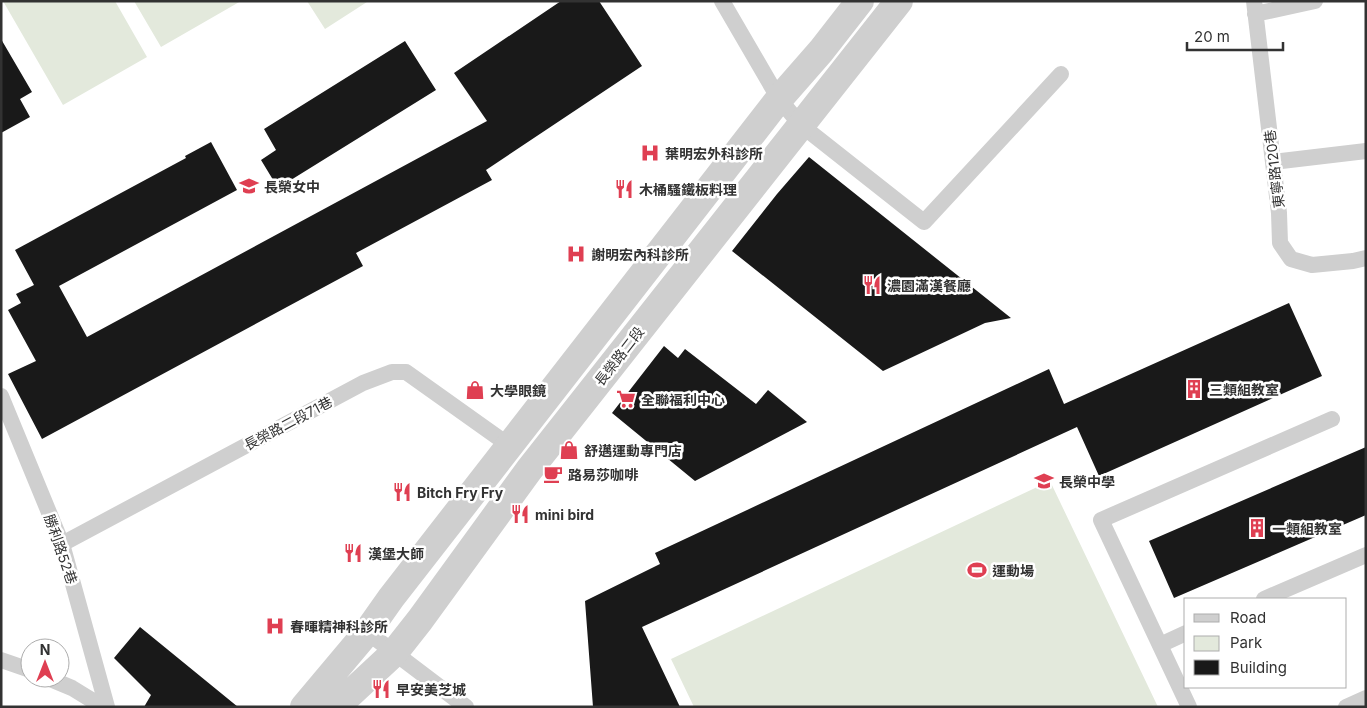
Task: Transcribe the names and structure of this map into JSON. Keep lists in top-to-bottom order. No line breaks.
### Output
{"streets":{"street":["長榮路二段"],"lane":["東寧路120巷","長榮路二段71巷","勝利路52巷"]},"crossings":[["長榮路二段71巷","勝利路52巷"]],"places":{"hospital":["葉明宏外科診所","謝明宏內科診所","春暉精神科診所"],"school or university":["長榮女中","長榮中學"],"restaurant":["木桶騷鐵板料理","濃園滿漢餐廳","Bitch Fry Fry","mini bird","漢堡大師","早安美芝城"],"building":["三類組教室","一類組教室"],"shop":["大學眼鏡","舒邁運動專門店"],"supermarket":["全聯福利中心"],"cafe":["路易莎咖啡"],"sports":["運動場"]},"legend":["Road","Park","Building"],"scale_bar":"20 m","north":"top"}
